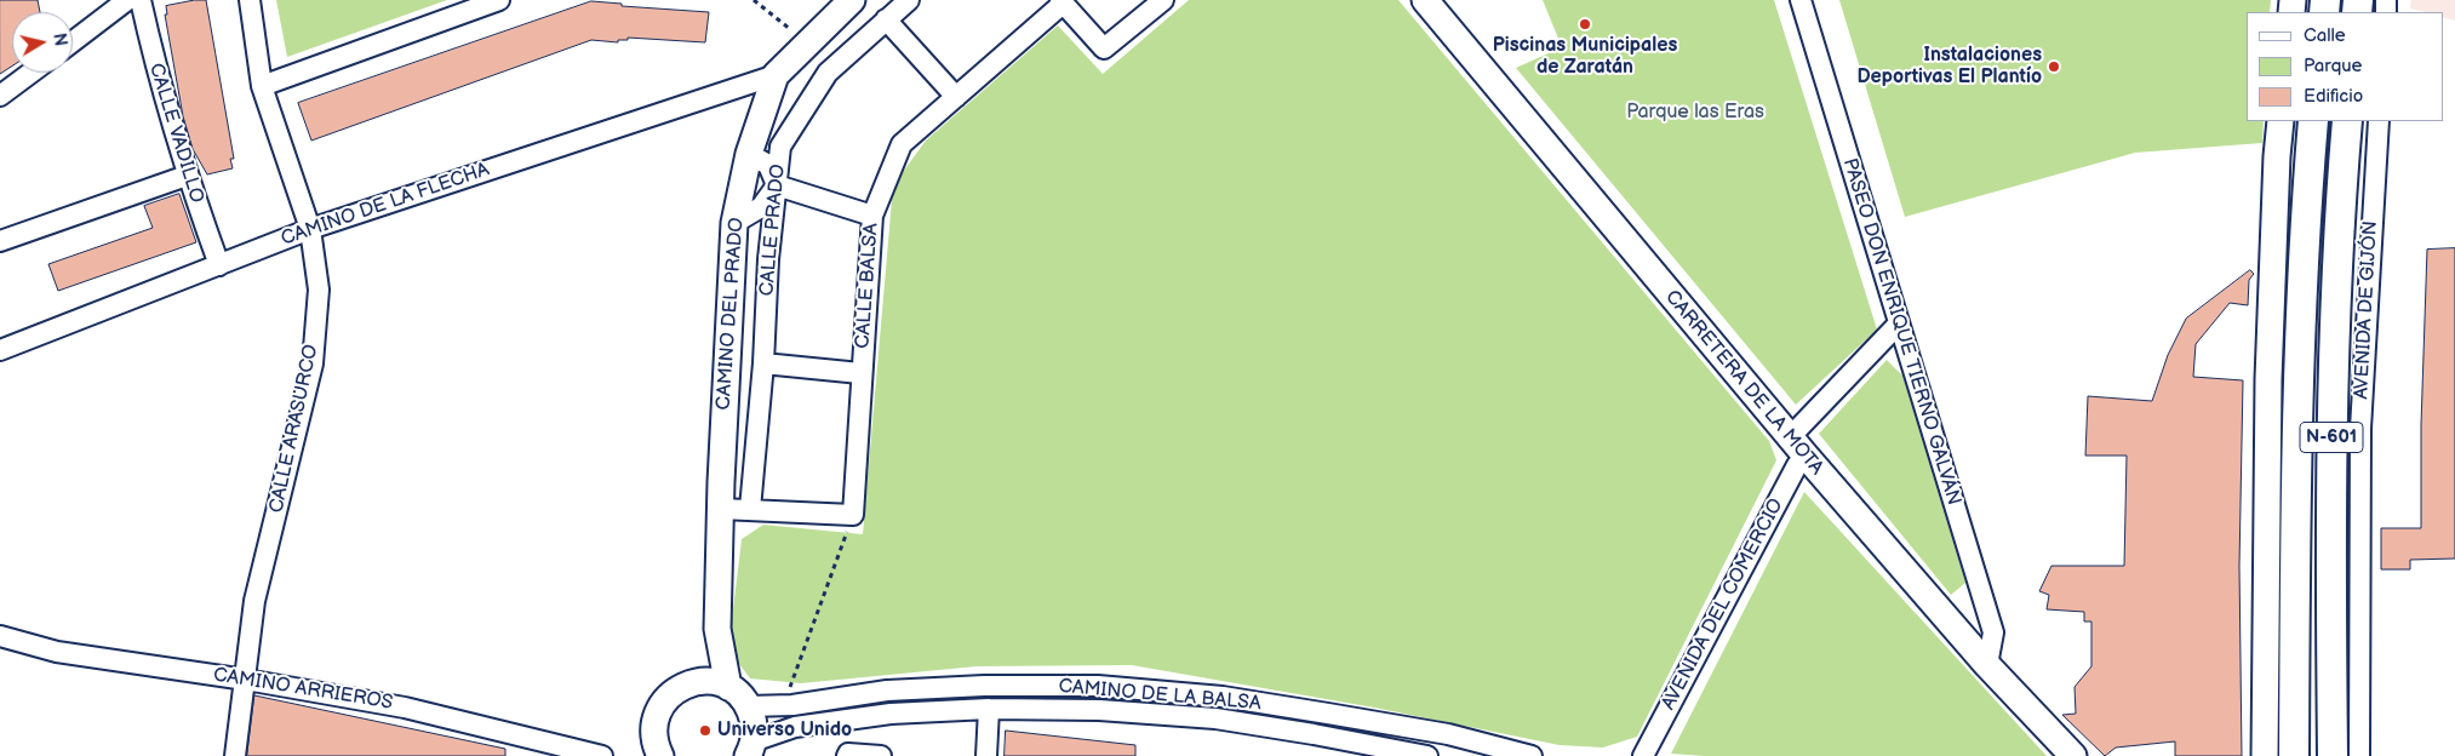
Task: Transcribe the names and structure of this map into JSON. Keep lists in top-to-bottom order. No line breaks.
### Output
{"streets":{"highway":["N-601"],"main road":["CAMINO DEL PRADO","CARRETERA DE LA MOTA"],"street":["CALLE VADILLO","CAMINO DE LA FLECHA","CALLE PRADO","CALLE BALSA","AVENIDA DE GIJÓN","PASEO DON ENRIQUE TIERNO GALVÁN","CALLE ARASURCO","AVENIDA DEL COMERCIO","CAMINO ARRIEROS","CAMINO DE LA BALSA"]},"crossings":[["CALLE VADILLO","CAMINO DE LA FLECHA"],["CAMINO DE LA FLECHA","CAMINO DEL PRADO"],["CAMINO DE LA FLECHA","CALLE ARASURCO"],["PASEO DON ENRIQUE TIERNO GALVÁN","CARRETERA DE LA MOTA"],["PASEO DON ENRIQUE TIERNO GALVÁN","AVENIDA DEL COMERCIO"],["CARRETERA DE LA MOTA","AVENIDA DEL COMERCIO"],["CALLE ARASURCO","CAMINO ARRIEROS"]],"parks":["Parque las Eras"],"places":["Piscinas Municipales de Zaratán","Instalaciones Deportivas El Plantío","Universo Unido"],"legend":["Calle","Parque","Edificio"],"north":"right"}
